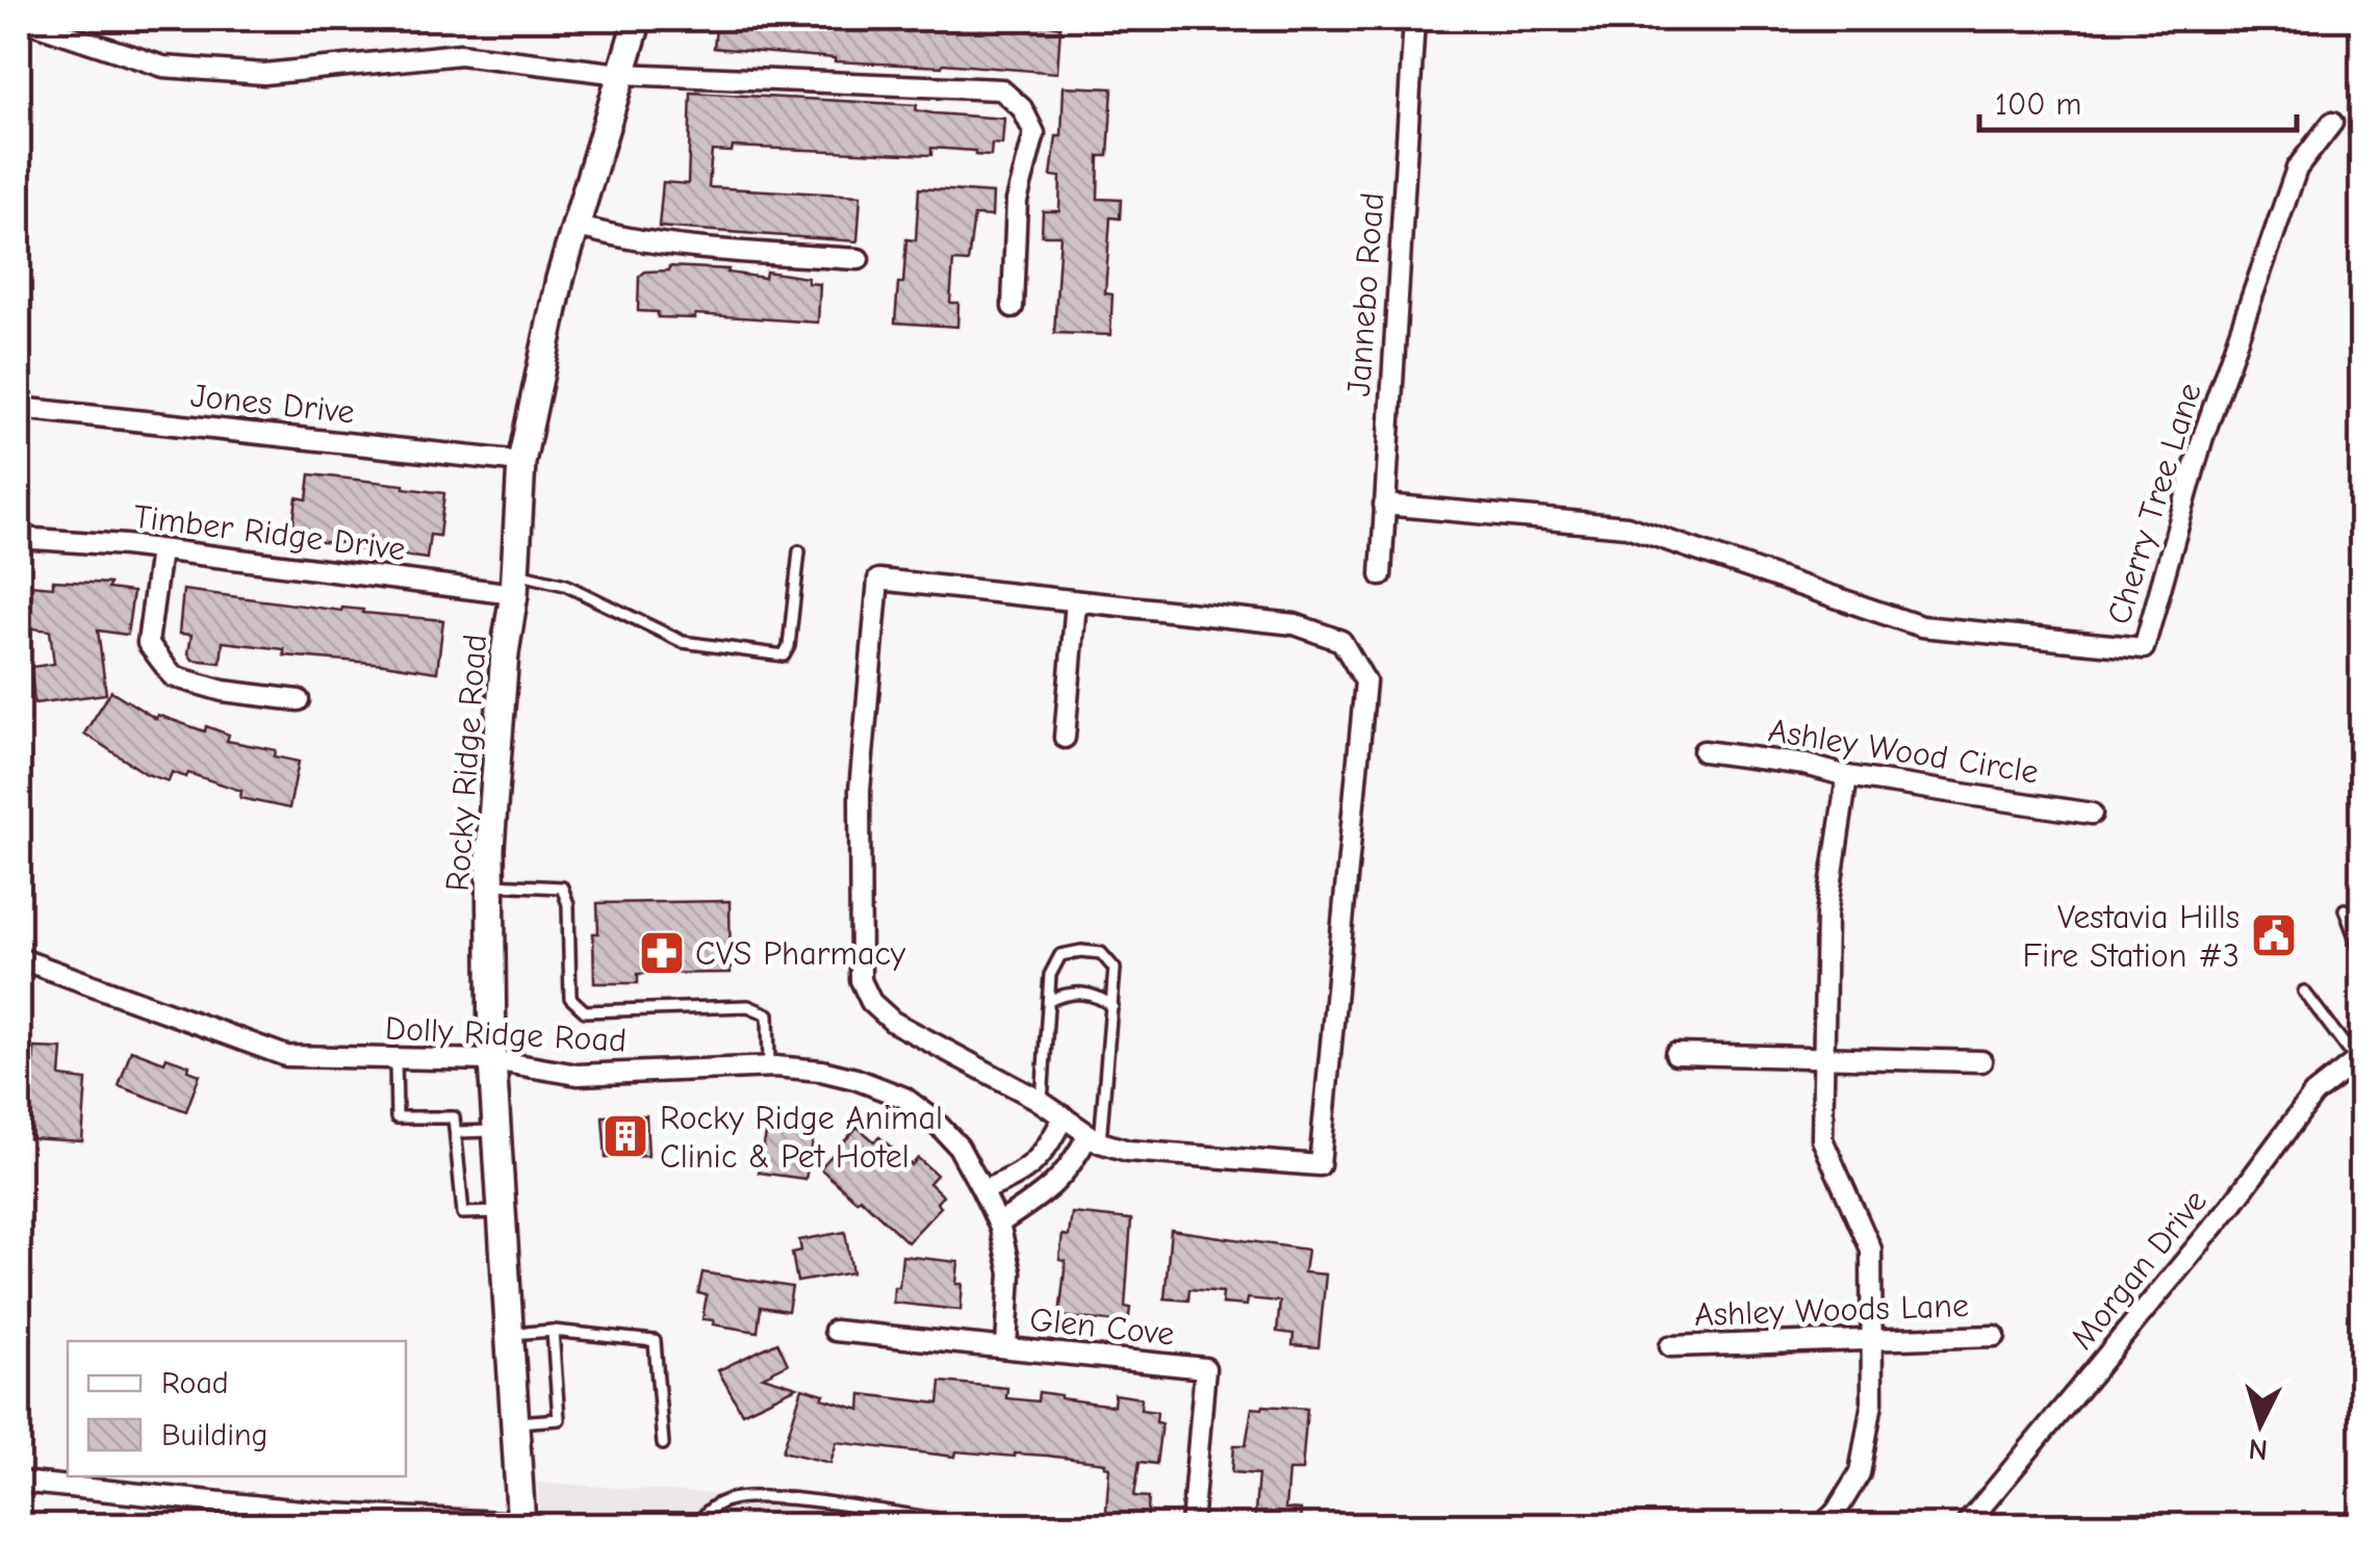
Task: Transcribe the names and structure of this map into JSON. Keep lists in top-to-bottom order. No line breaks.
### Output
{"streets":{"main road":["Rocky Ridge Road"],"street":["Jannebo Road","Jones Drive","Cherry Tree Lane","Timber Ridge Drive","Ashley Wood Circle","Dolly Ridge Road","Morgan Drive","Ashley Woods Lane","Glen Cove"]},"crossings":[["Jannebo Road","Cherry Tree Lane"],["Jones Drive","Rocky Ridge Road"],["Timber Ridge Drive","Rocky Ridge Road"],["Rocky Ridge Road","Dolly Ridge Road"],["Dolly Ridge Road","Glen Cove"]],"places":{"public building":["Vestavia Hills Fire Station #3"],"pharmacy":["CVS Pharmacy"],"building":["Rocky Ridge Animal Clinic & Pet Hotel"]},"legend":["Road","Building"],"scale_bar":"100 m","north":"bottom"}
